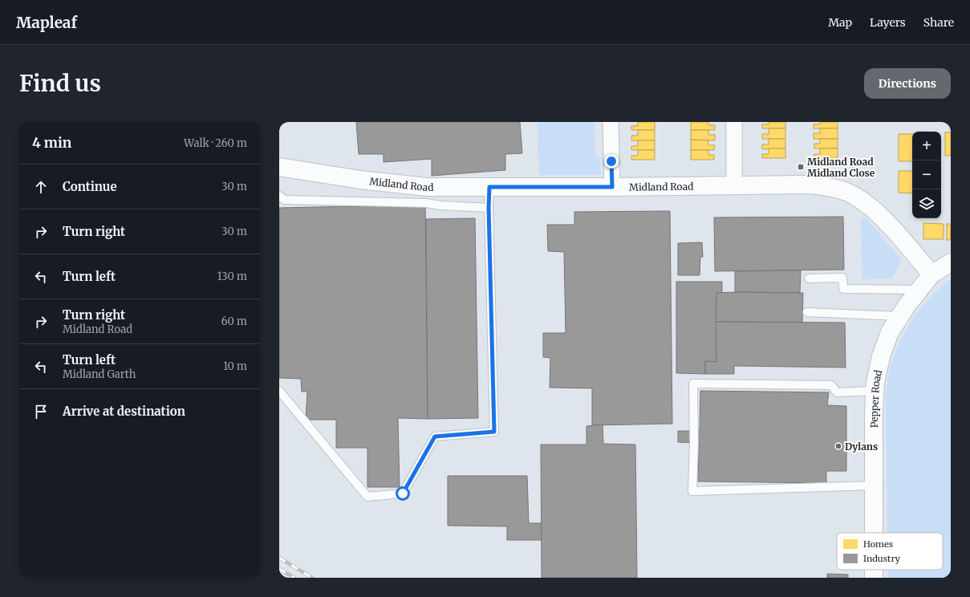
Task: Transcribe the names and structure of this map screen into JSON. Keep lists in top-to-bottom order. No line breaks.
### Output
{"streets":{"street":["Midland Road","Pepper Road"]},"crossings":[["Midland Road","Pepper Road"]],"places":{"transit":["Midland Road Midland Close"],"other":["Dylans"]},"legend":["Homes","Industry"],"page":{"header":"Mapleaf","nav":["Map","Layers","Share"],"buttons":"Directions","title":"Find us","heading":["4 min","Walk · 260 m"],"map_buttons":["+","−"],"list":[["Continue","30 m"],["Turn right","30 m"],["Turn left","130 m"],["Turn right","Midland Road","60 m"],["Turn left","Midland Garth","10 m"],"Arrive at destination"]}}
